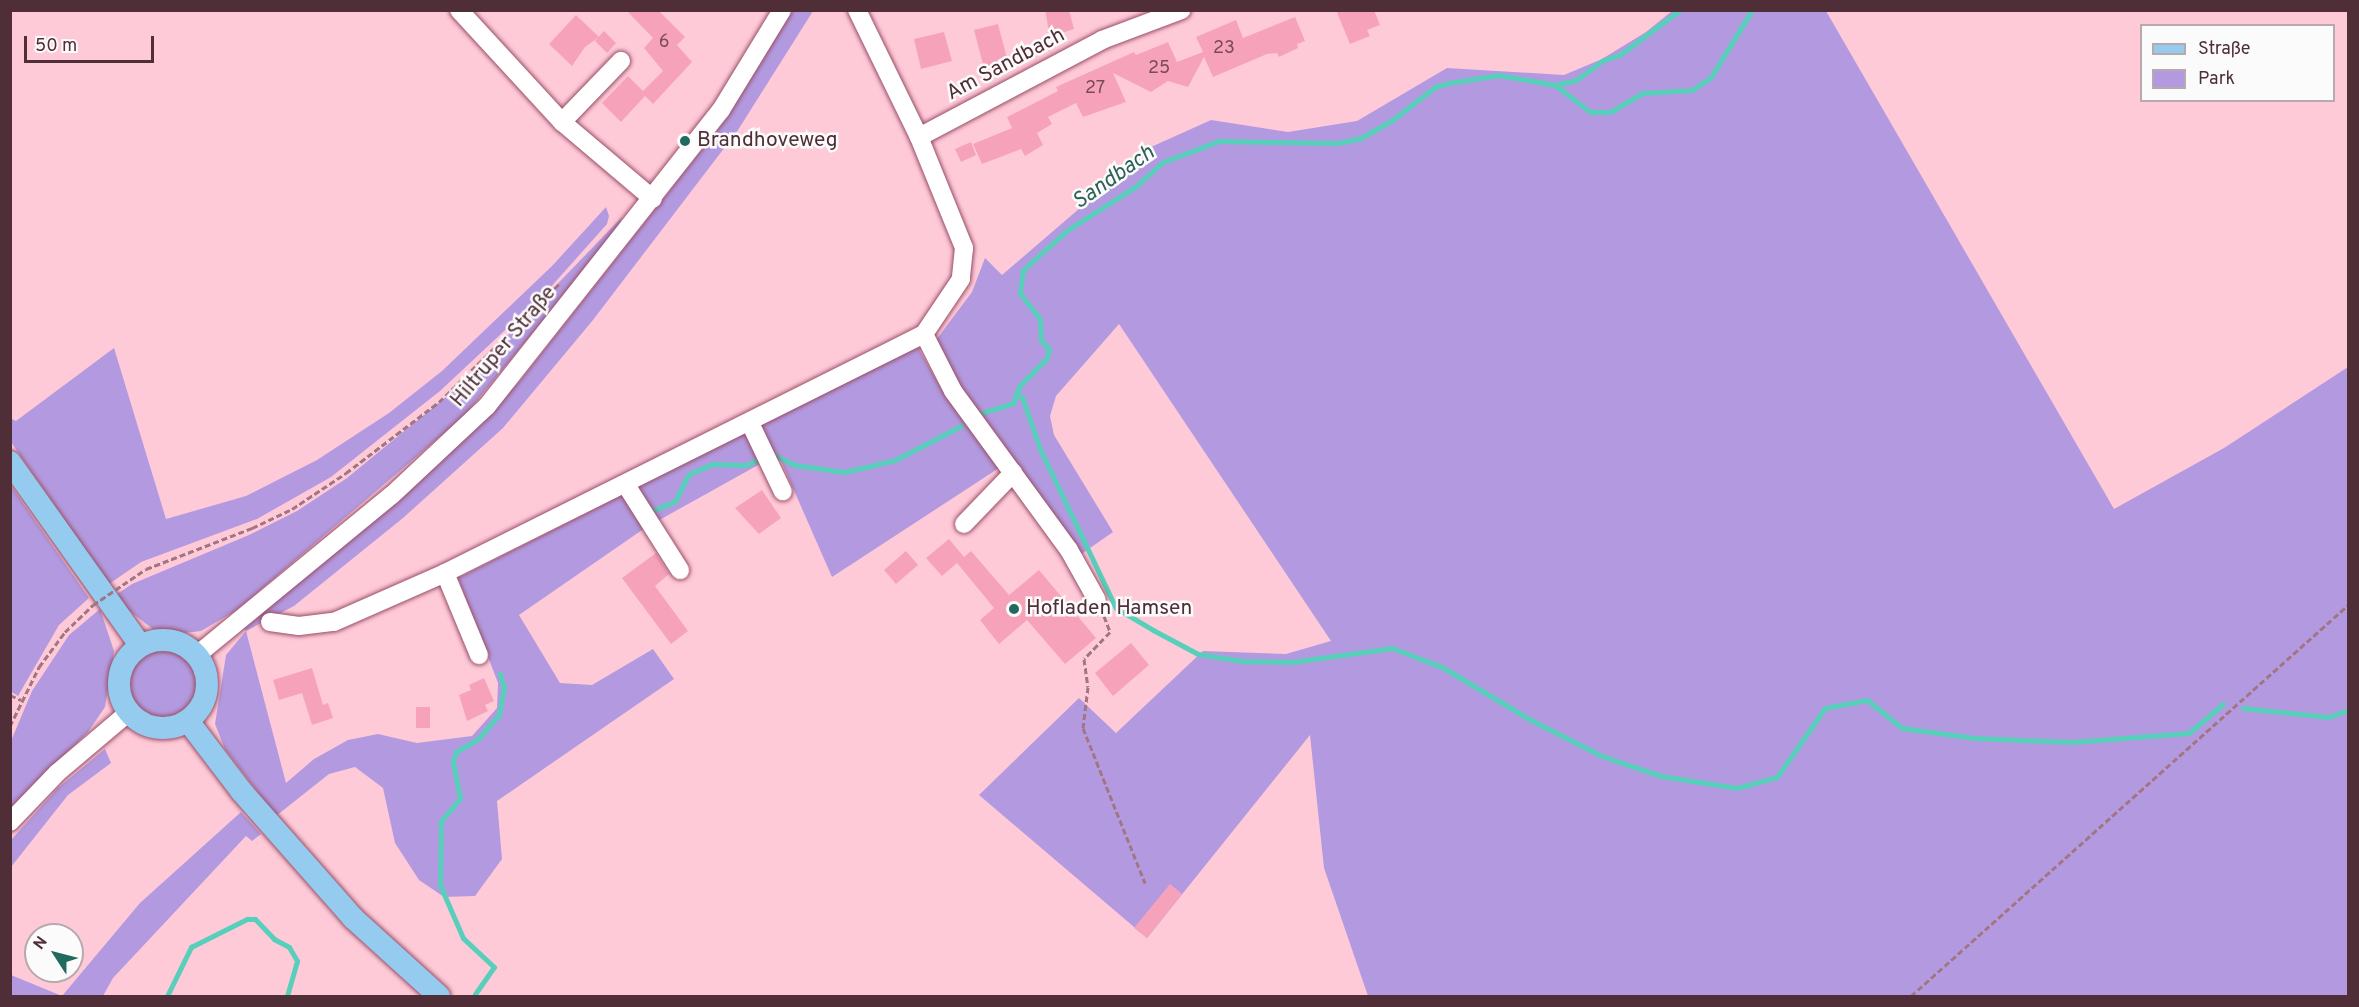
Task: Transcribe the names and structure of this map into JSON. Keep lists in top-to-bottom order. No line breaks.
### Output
{"streets":{"street":["Am Sandbach","Hiltruper Straße"]},"water":["Sandbach"],"places":["Brandhoveweg","Hofladen Hamsen"],"house_numbers":["6","23","25","27"],"legend":["Straße","Park"],"scale_bar":"50 m","north":"top left"}
